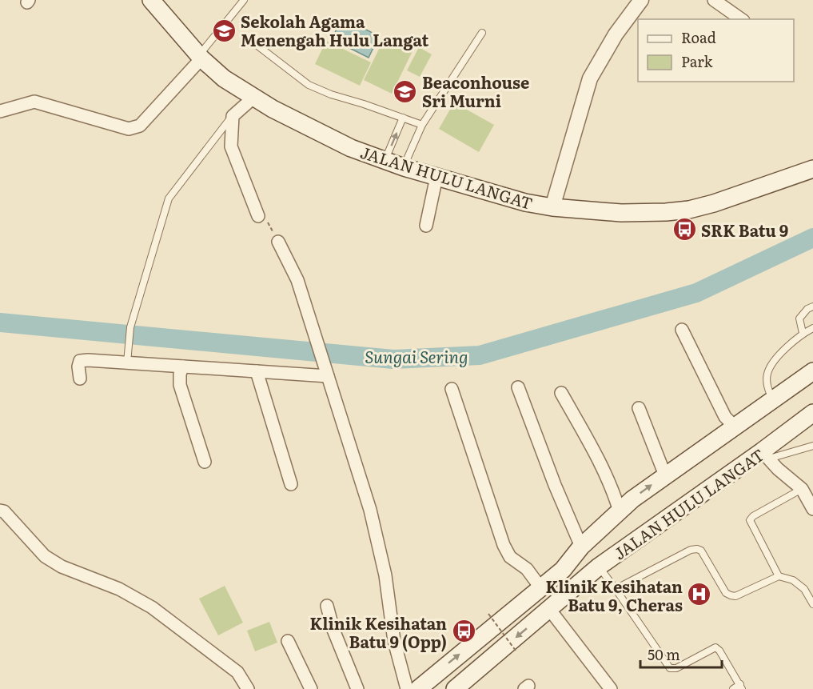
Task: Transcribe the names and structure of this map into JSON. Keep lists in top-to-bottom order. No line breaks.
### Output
{"streets":{"main road":["JALAN HULU LANGAT"]},"water":["Sungai Sering"],"places":{"school or university":["Sekolah Agama Menengah Hulu Langat","Beaconhouse Sri Murni"],"bus stop":["SRK Batu 9","Klinik Kesihatan Batu 9 (Opp)"],"hospital":["Klinik Kesihatan Batu 9, Cheras"]},"legend":["Road","Park"],"scale_bar":"50 m"}
